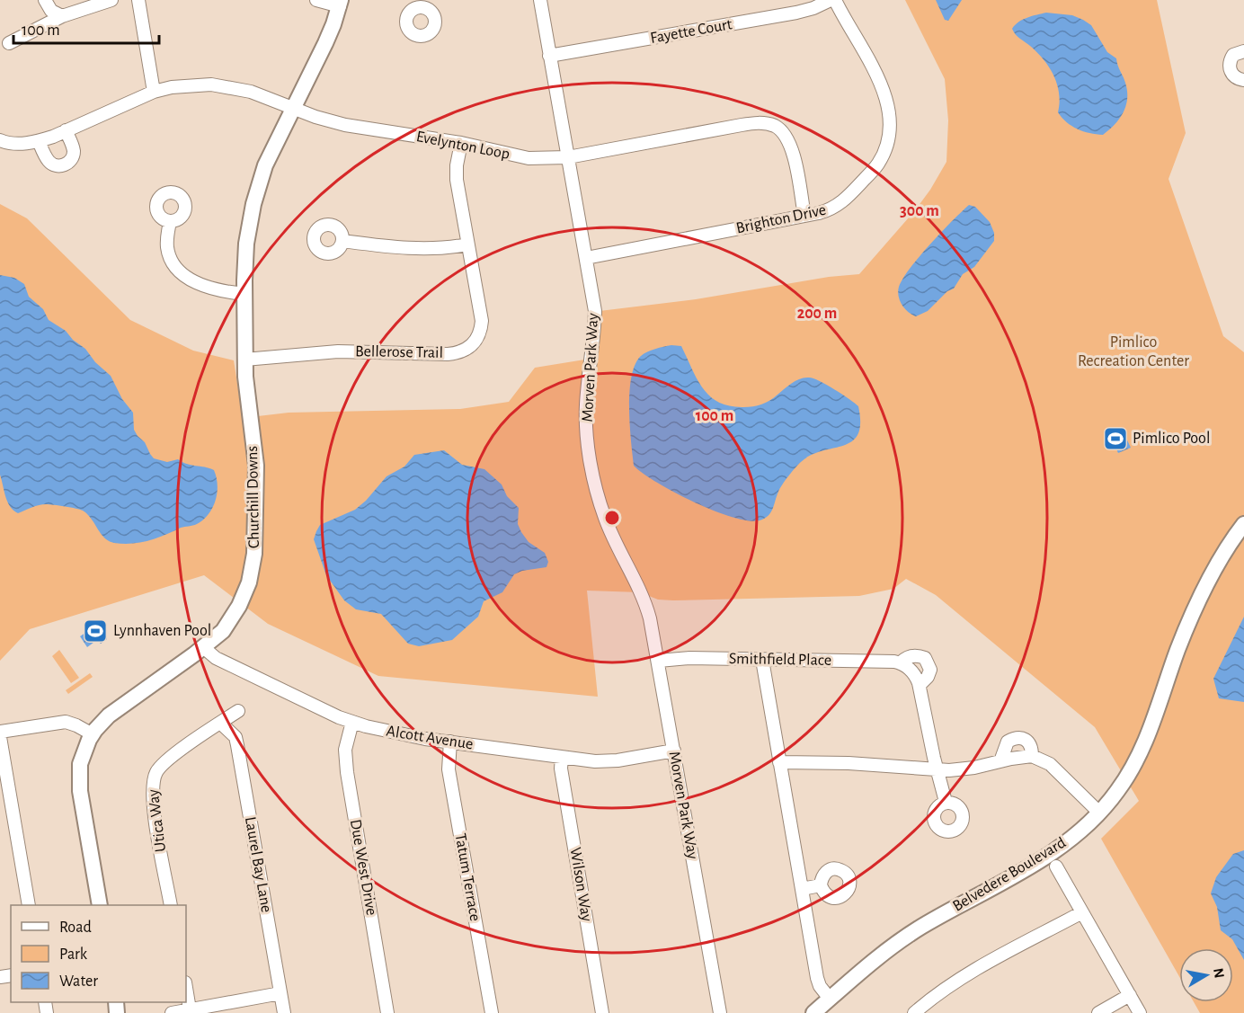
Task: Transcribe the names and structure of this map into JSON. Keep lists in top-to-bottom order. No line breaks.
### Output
{"streets":{"street":["Fayette Court","Evelynton Loop","Brighton Drive","Bellerose Trail","Morven Park Way","Churchill Downs","Smithfield Place","Alcott Avenue","Utica Way","Laurel Bay Lane","Due West Drive","Belvedere Boulevard","Tatum Terrace","Wilson Way"]},"crossings":[["Fayette Court","Morven Park Way"],["Evelynton Loop","Brighton Drive"],["Evelynton Loop","Bellerose Trail"],["Evelynton Loop","Morven Park Way"],["Evelynton Loop","Churchill Downs"],["Brighton Drive","Morven Park Way"],["Bellerose Trail","Churchill Downs"],["Morven Park Way","Smithfield Place"],["Morven Park Way","Alcott Avenue"],["Churchill Downs","Alcott Avenue"],["Alcott Avenue","Due West Drive"],["Alcott Avenue","Tatum Terrace"],["Alcott Avenue","Wilson Way"],["Utica Way","Laurel Bay Lane"]],"parks":["Pimlico Recreation Center"],"places":{"sports":["Pimlico Pool","Lynnhaven Pool"]},"legend":["Road","Park","Water"],"scale_bar":"100 m","north":"right","rings":["300 m","200 m","100 m"]}
